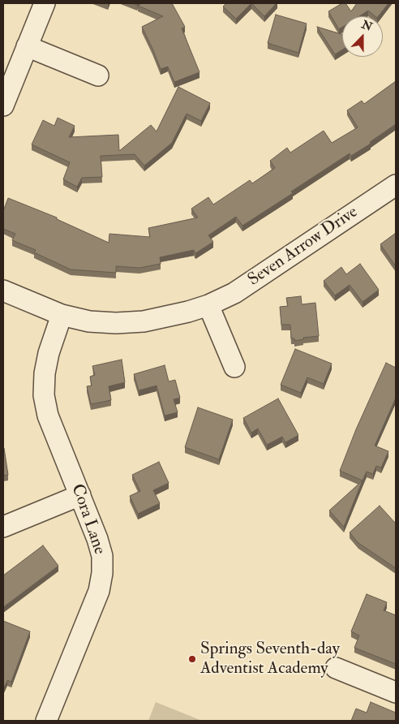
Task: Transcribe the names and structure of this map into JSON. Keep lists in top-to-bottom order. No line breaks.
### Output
{"streets":{"street":["Seven Arrow Drive","Cora Lane"]},"crossings":[["Seven Arrow Drive","Cora Lane"]],"places":["Springs Seventh-day Adventist Academy"],"north":"top"}
